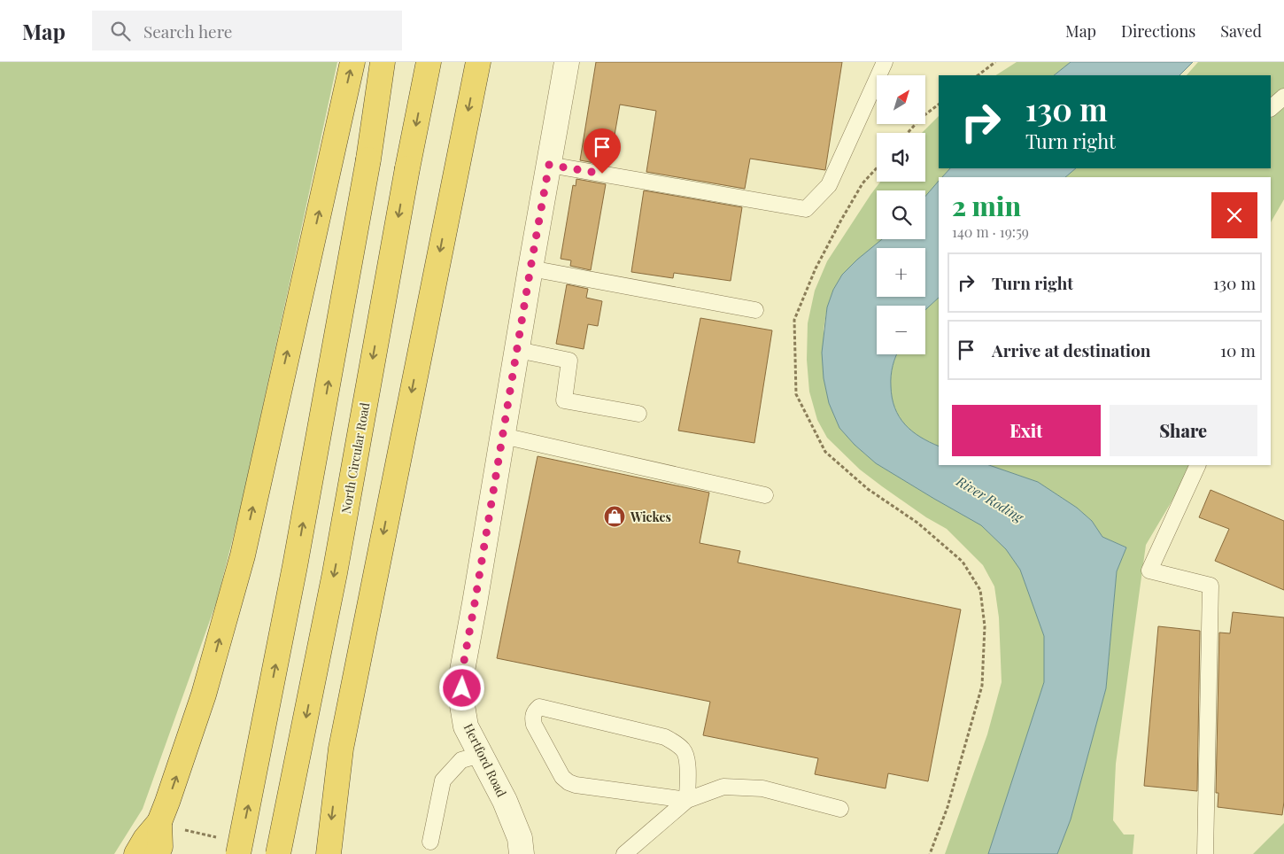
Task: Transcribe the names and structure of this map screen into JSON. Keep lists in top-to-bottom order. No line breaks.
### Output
{"streets":{"highway":["North Circular Road"],"street":["Hertford Road"]},"water":["River Roding"],"places":{"shop":["Wickes"]},"north":"top right","page":{"header":"Map","search":"Search here","nav":["Map","Directions","Saved"],"map_buttons":["+","−"],"turn":["130 m","Turn right"],"heading":["2 min","140 m · 19:59"],"list":[{"name":"Turn right","value":"130 m"},{"name":"Arrive at destination","value":"10 m"}],"buttons":["Exit","Share"]}}
